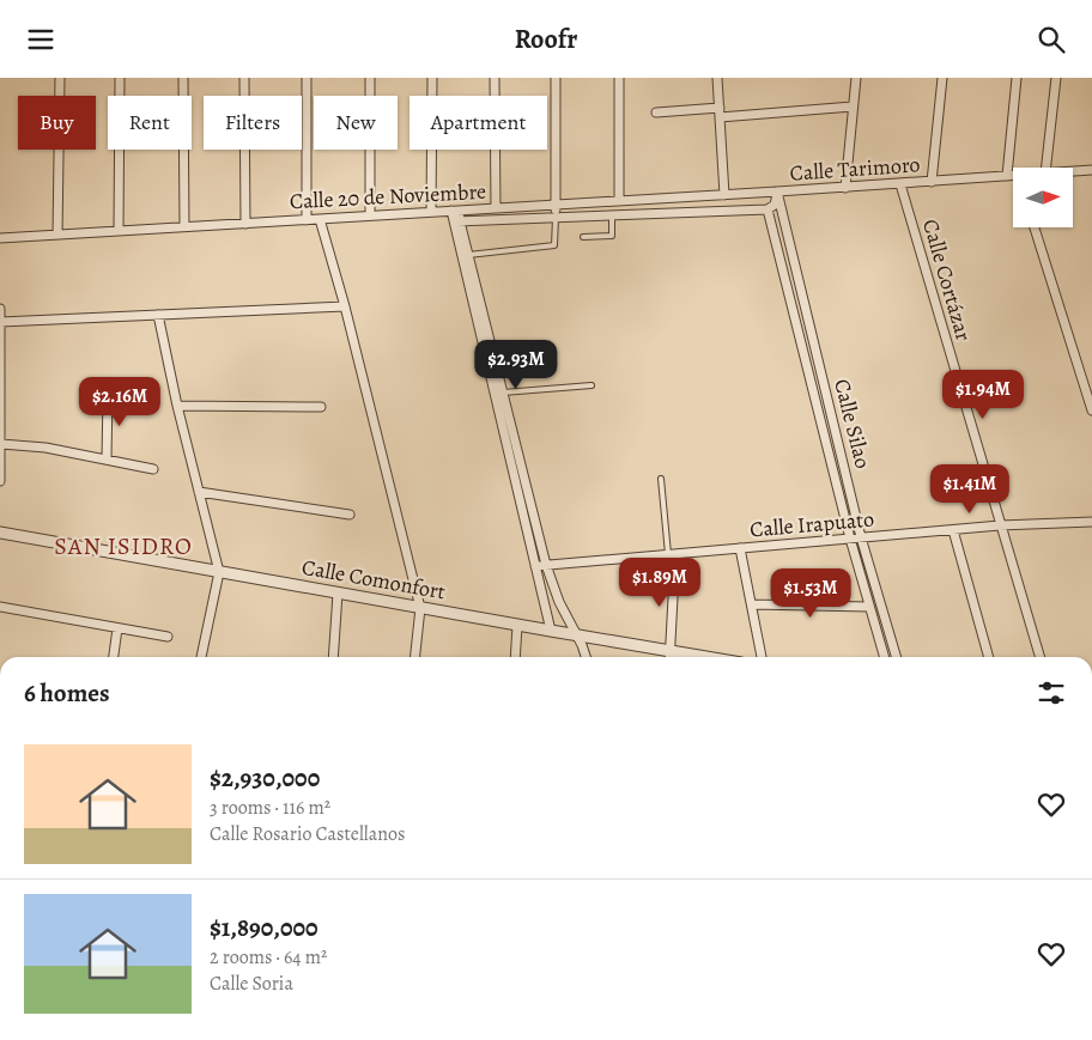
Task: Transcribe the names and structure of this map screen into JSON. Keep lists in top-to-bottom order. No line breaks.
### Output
{"streets":{"street":["Calle Tarimoro","Calle 20 de Noviembre","Calle Cortázar","Calle Silao","Calle Irapuato","Calle Comonfort"]},"crossings":[["Calle Tarimoro","Calle 20 de Noviembre"],["Calle Tarimoro","Calle Cortázar"],["Calle Tarimoro","Calle Silao"],["Calle 20 de Noviembre","Calle Silao"],["Calle Cortázar","Calle Irapuato"],["Calle Silao","Calle Irapuato"]],"districts":["SAN ISIDRO"],"north":"right","page":{"header":"Roofr","chip":["Buy","Rent","Filters","New","Apartment"],"price":["$2.93M","$1.94M","$2.16M","$1.41M","$1.89M","$1.53M"],"heading":"6 homes","list":[{"name":"$2,930,000","note":"3 rooms · 116 m² · Calle Rosario Castellanos"},{"name":"$1,890,000","note":"2 rooms · 64 m² · Calle Soria"}]}}
